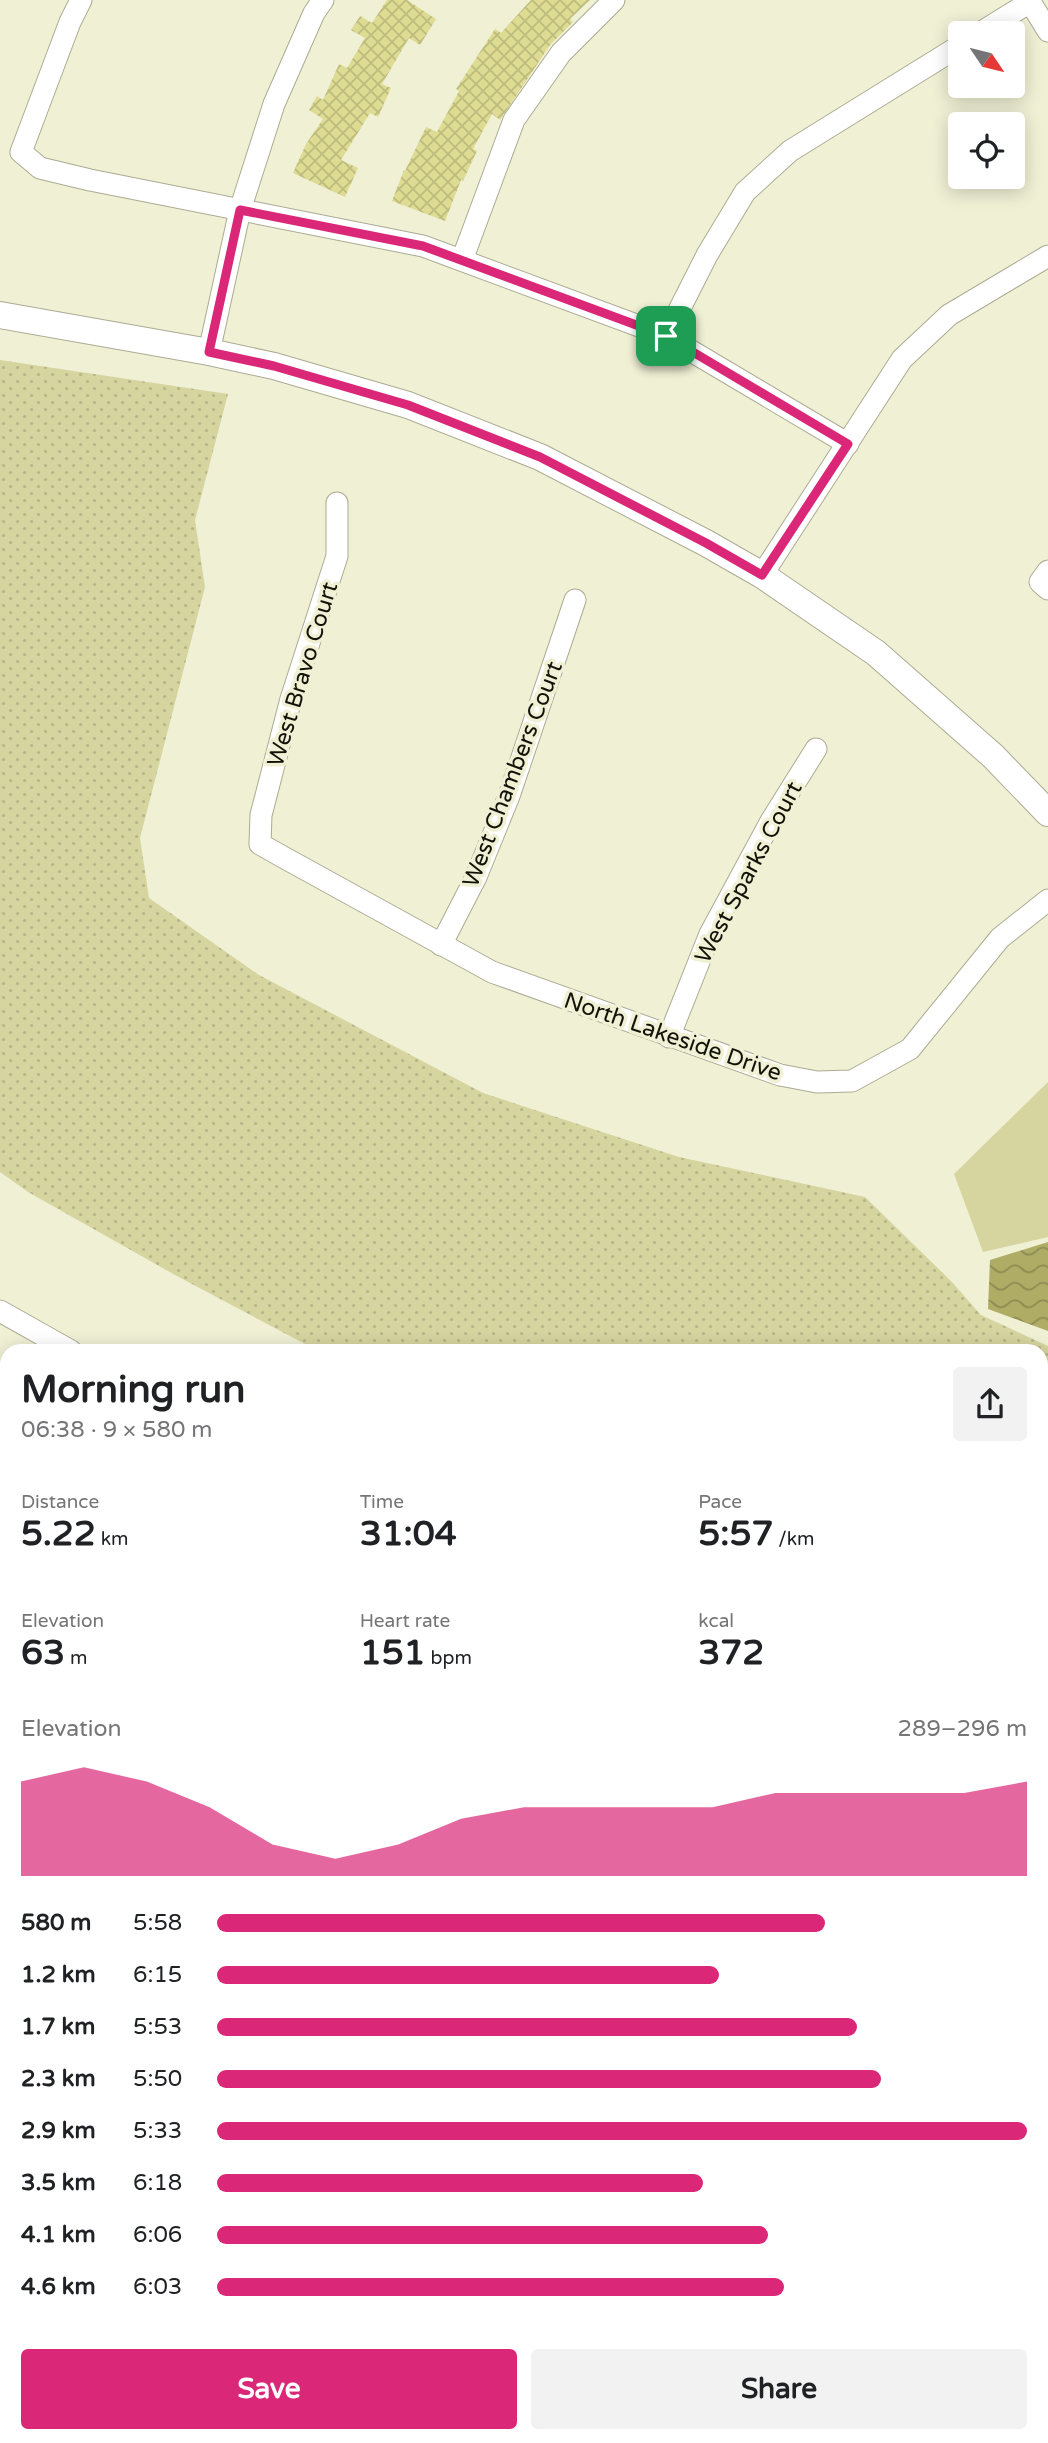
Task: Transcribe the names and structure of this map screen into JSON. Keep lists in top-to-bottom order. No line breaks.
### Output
{"streets":{"street":["West Bravo Court","West Chambers Court","West Sparks Court","North Lakeside Drive"]},"crossings":[["West Bravo Court","North Lakeside Drive"],["West Chambers Court","North Lakeside Drive"],["West Sparks Court","North Lakeside Drive"]],"north":"bottom right","page":{"heading":["Morning run","06:38 · 9 × 580 m"],"stats":[["Distance","5.22 km"],["Time","31:04"],["Pace","5:57 /km"],["Elevation","63 m"],["Heart rate","151 bpm"],["kcal","372"]],"chart":["Elevation","289–296 m"],"list":[{"name":"580 m","note":"5:58"},{"name":"1.2 km","note":"6:15"},{"name":"1.7 km","note":"5:53"},{"name":"2.3 km","note":"5:50"},{"name":"2.9 km","note":"5:33"},{"name":"3.5 km","note":"6:18"},{"name":"4.1 km","note":"6:06"},{"name":"4.6 km","note":"6:03"}],"buttons":["Save","Share"]}}
